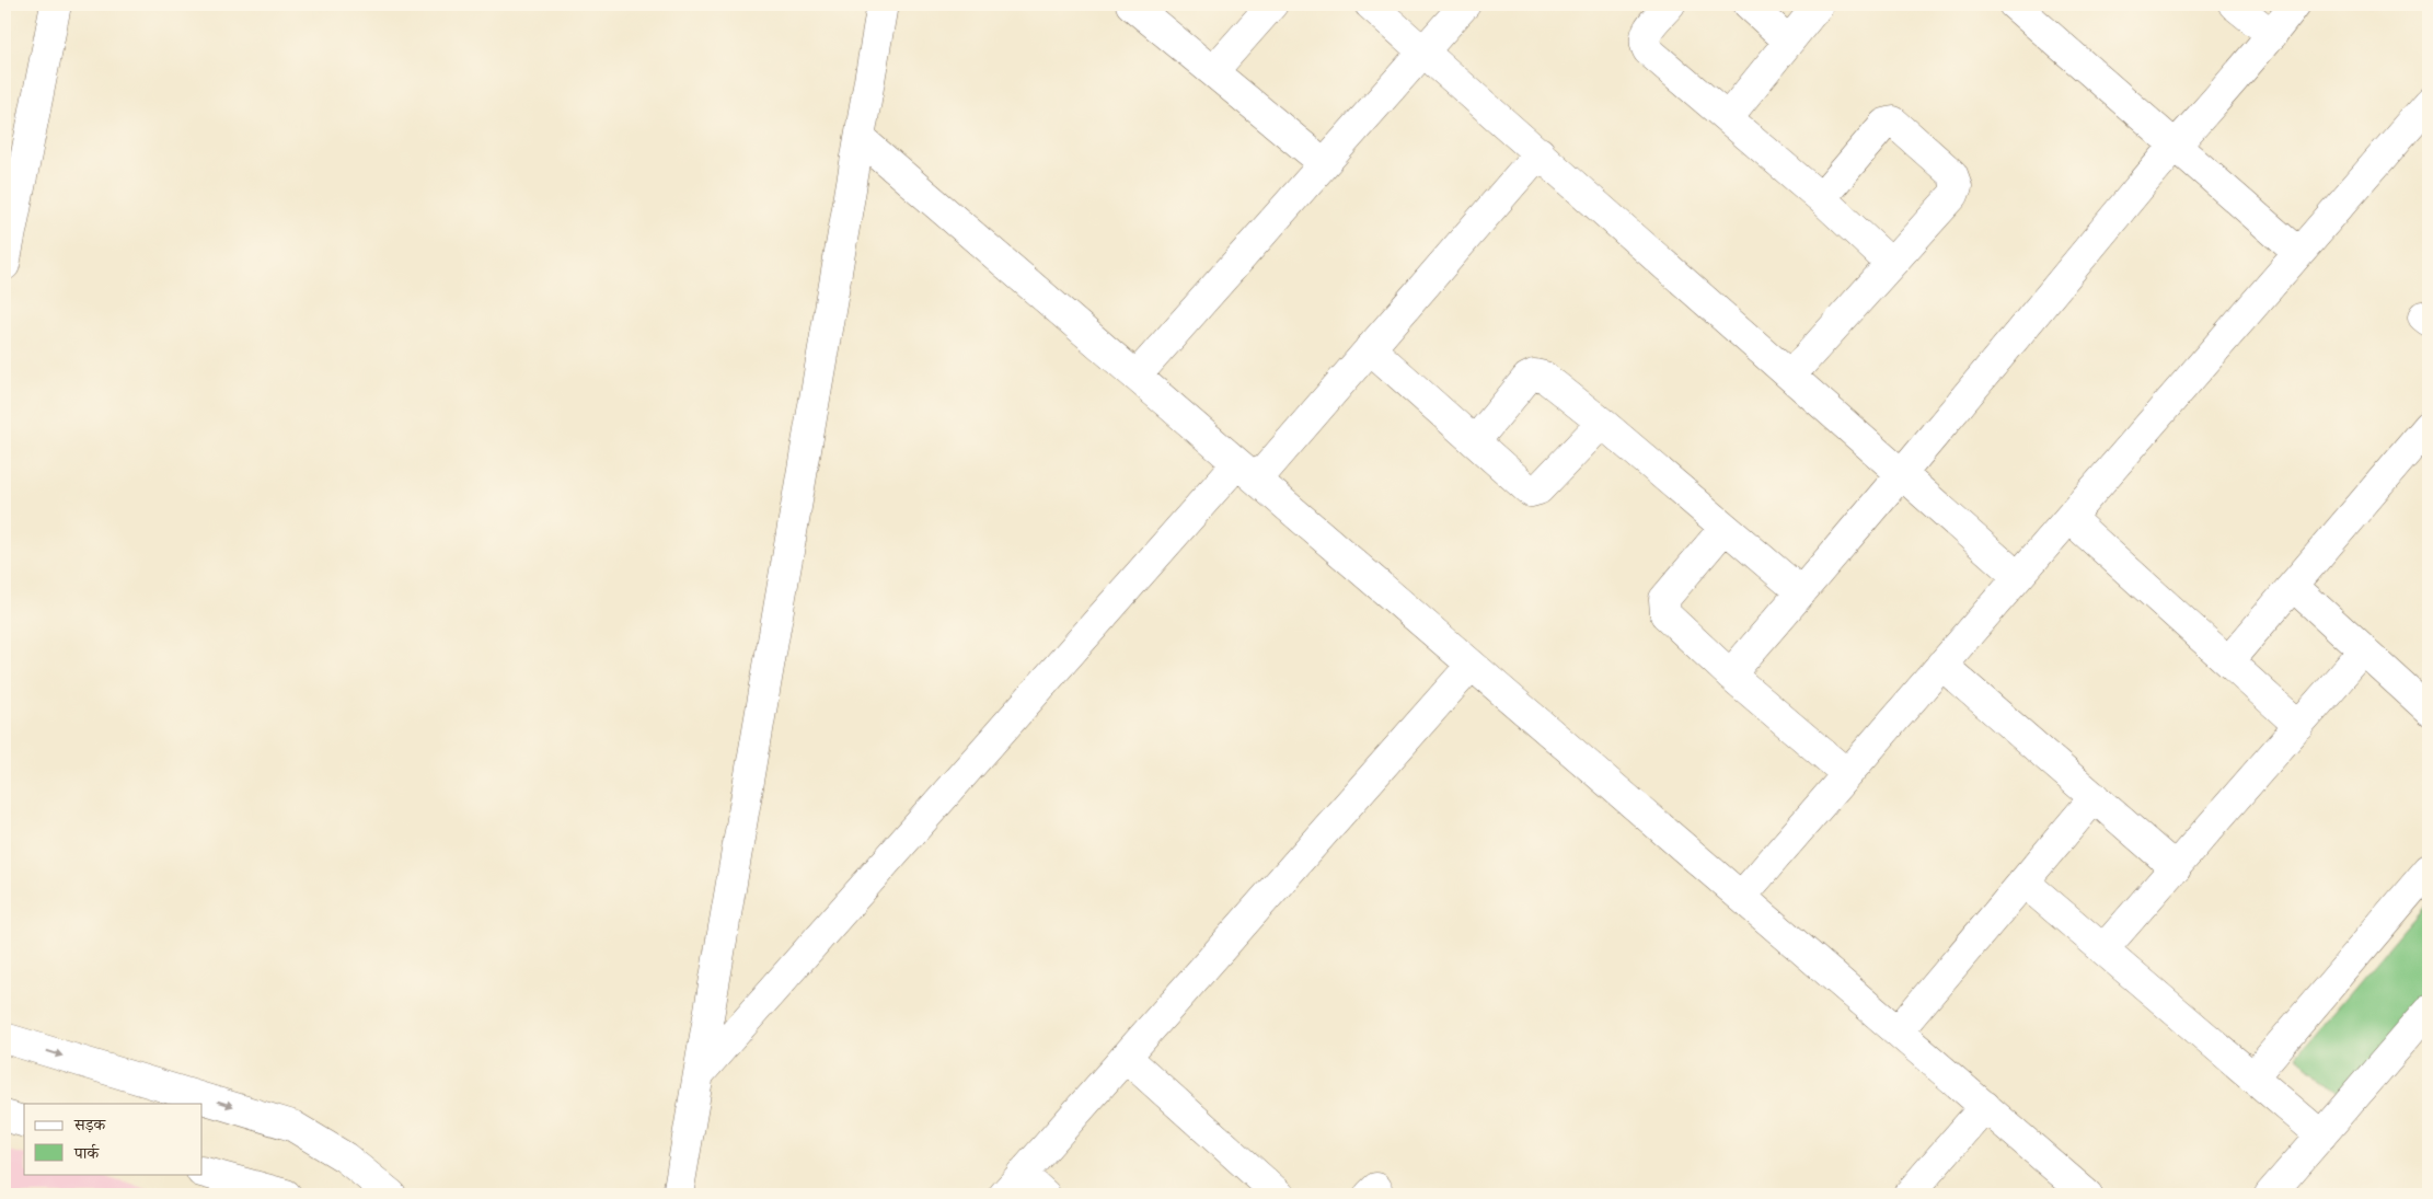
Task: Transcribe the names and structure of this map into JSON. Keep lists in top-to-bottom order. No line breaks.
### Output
{"legend":["सड़क","पार्क"]}
